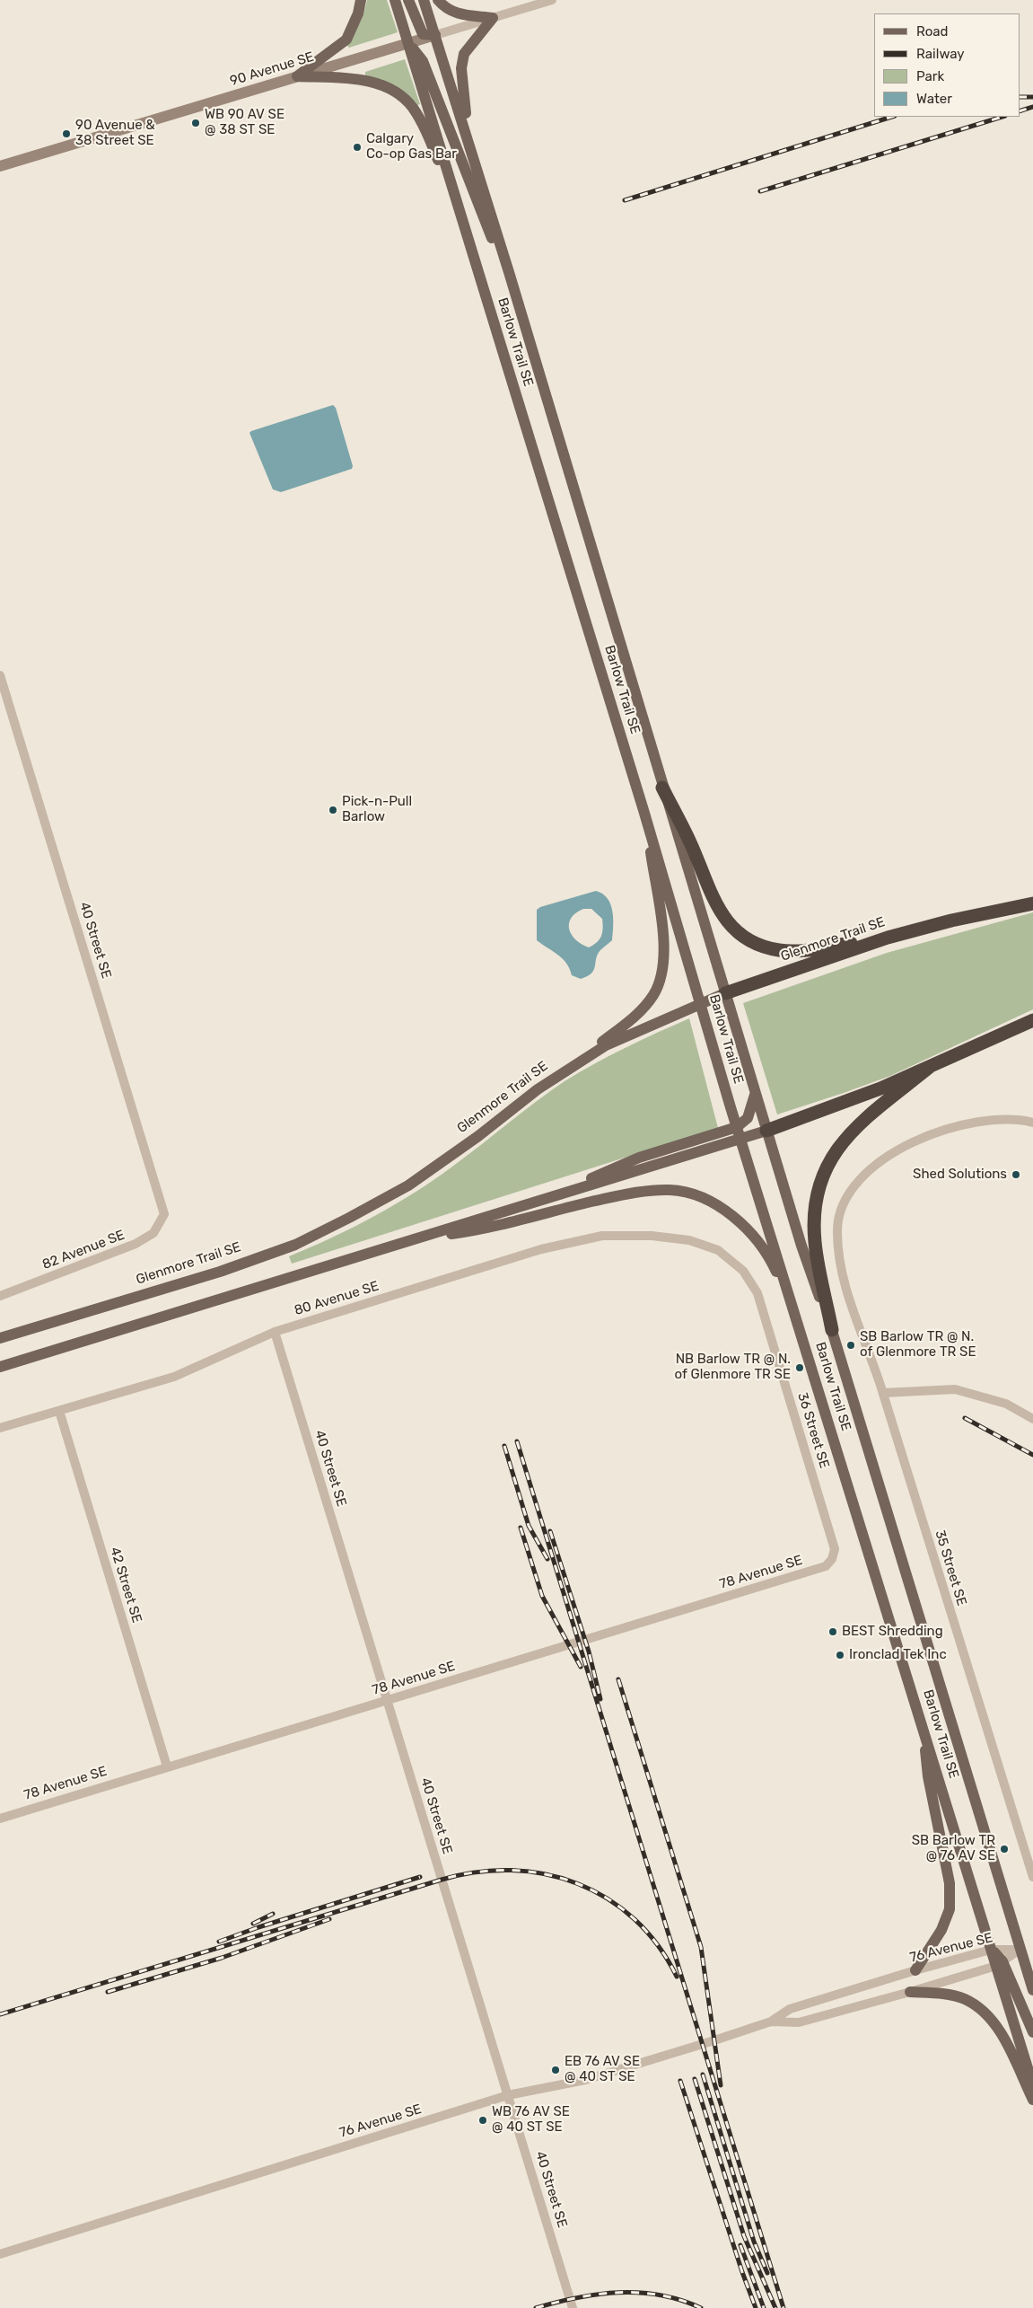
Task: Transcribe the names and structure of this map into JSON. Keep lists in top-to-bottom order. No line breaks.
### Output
{"streets":{"highway":["Glenmore Trail SE"],"main road":["Barlow Trail SE"],"street":["90 Avenue SE","40 Street SE","82 Avenue SE","80 Avenue SE","36 Street SE","35 Street SE","78 Avenue SE","42 Street SE","76 Avenue SE"]},"crossings":[["90 Avenue SE","Barlow Trail SE"],["Barlow Trail SE","Glenmore Trail SE"],["Barlow Trail SE","76 Avenue SE"],["40 Street SE","82 Avenue SE"],["40 Street SE","80 Avenue SE"],["40 Street SE","78 Avenue SE"],["40 Street SE","76 Avenue SE"],["80 Avenue SE","36 Street SE"],["80 Avenue SE","42 Street SE"],["36 Street SE","78 Avenue SE"],["78 Avenue SE","42 Street SE"]],"places":["WB 90 AV SE @ 38 ST SE","90 Avenue & 38 Street SE","Calgary Co-op Gas Bar","Pick-n-Pull Barlow","Shed Solutions","SB Barlow TR @ N. of Glenmore TR SE","NB Barlow TR @ N. of Glenmore TR SE","BEST Shredding","Ironclad Tek Inc","SB Barlow TR @ 76 AV SE","EB 76 AV SE @ 40 ST SE","WB 76 AV SE @ 40 ST SE"],"legend":["Road","Railway","Park","Water"]}
